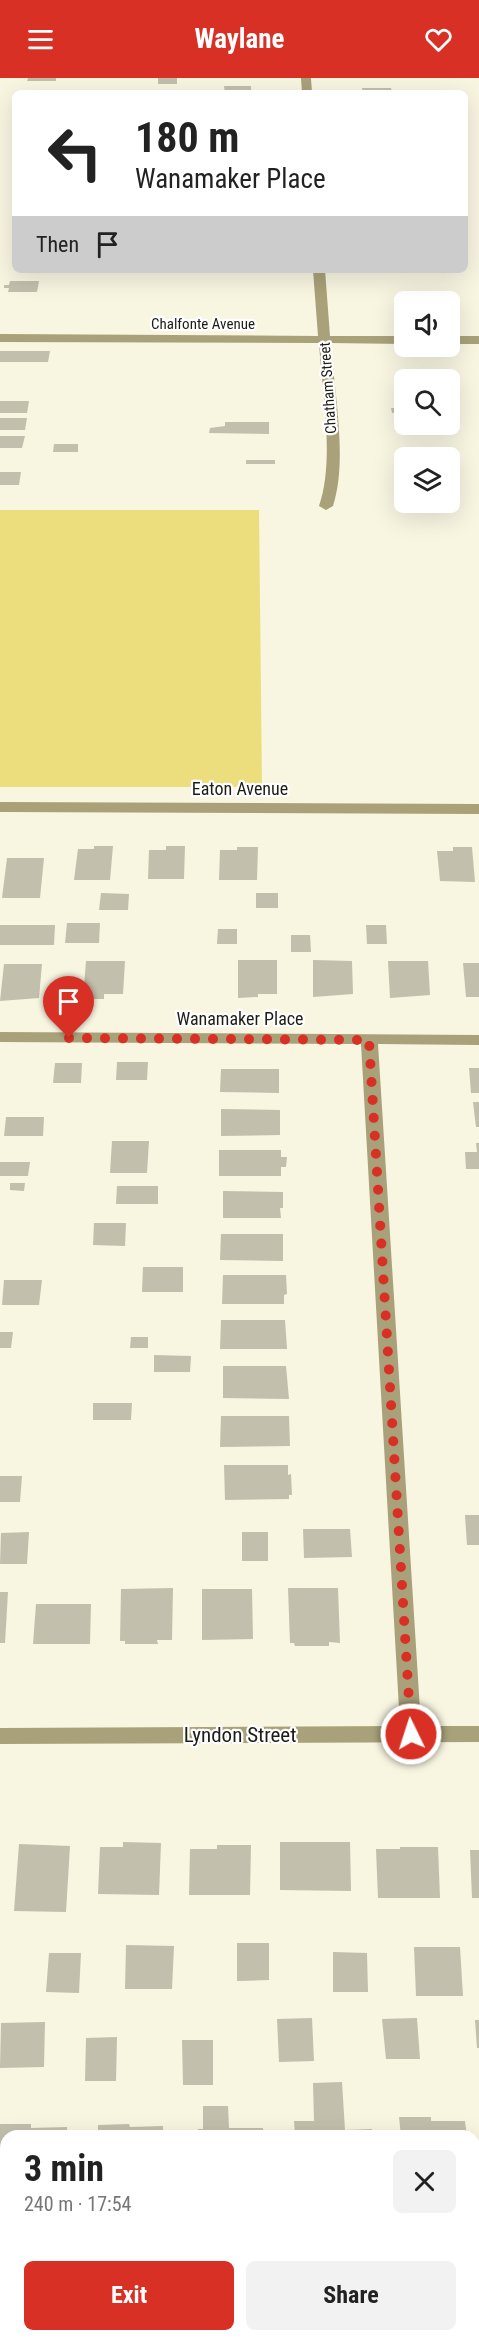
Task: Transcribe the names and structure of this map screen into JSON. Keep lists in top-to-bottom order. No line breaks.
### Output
{"streets":{"street":["Chalfonte Avenue","Chatham Street","Eaton Avenue","Wanamaker Place","Lyndon Street"]},"crossings":[["Chalfonte Avenue","Chatham Street"]],"page":{"header":"Waylane","turn":["180 m","Wanamaker Place"],"then":"Then","heading":["3 min","240 m · 17:54"],"buttons":["Exit","Share"]}}
